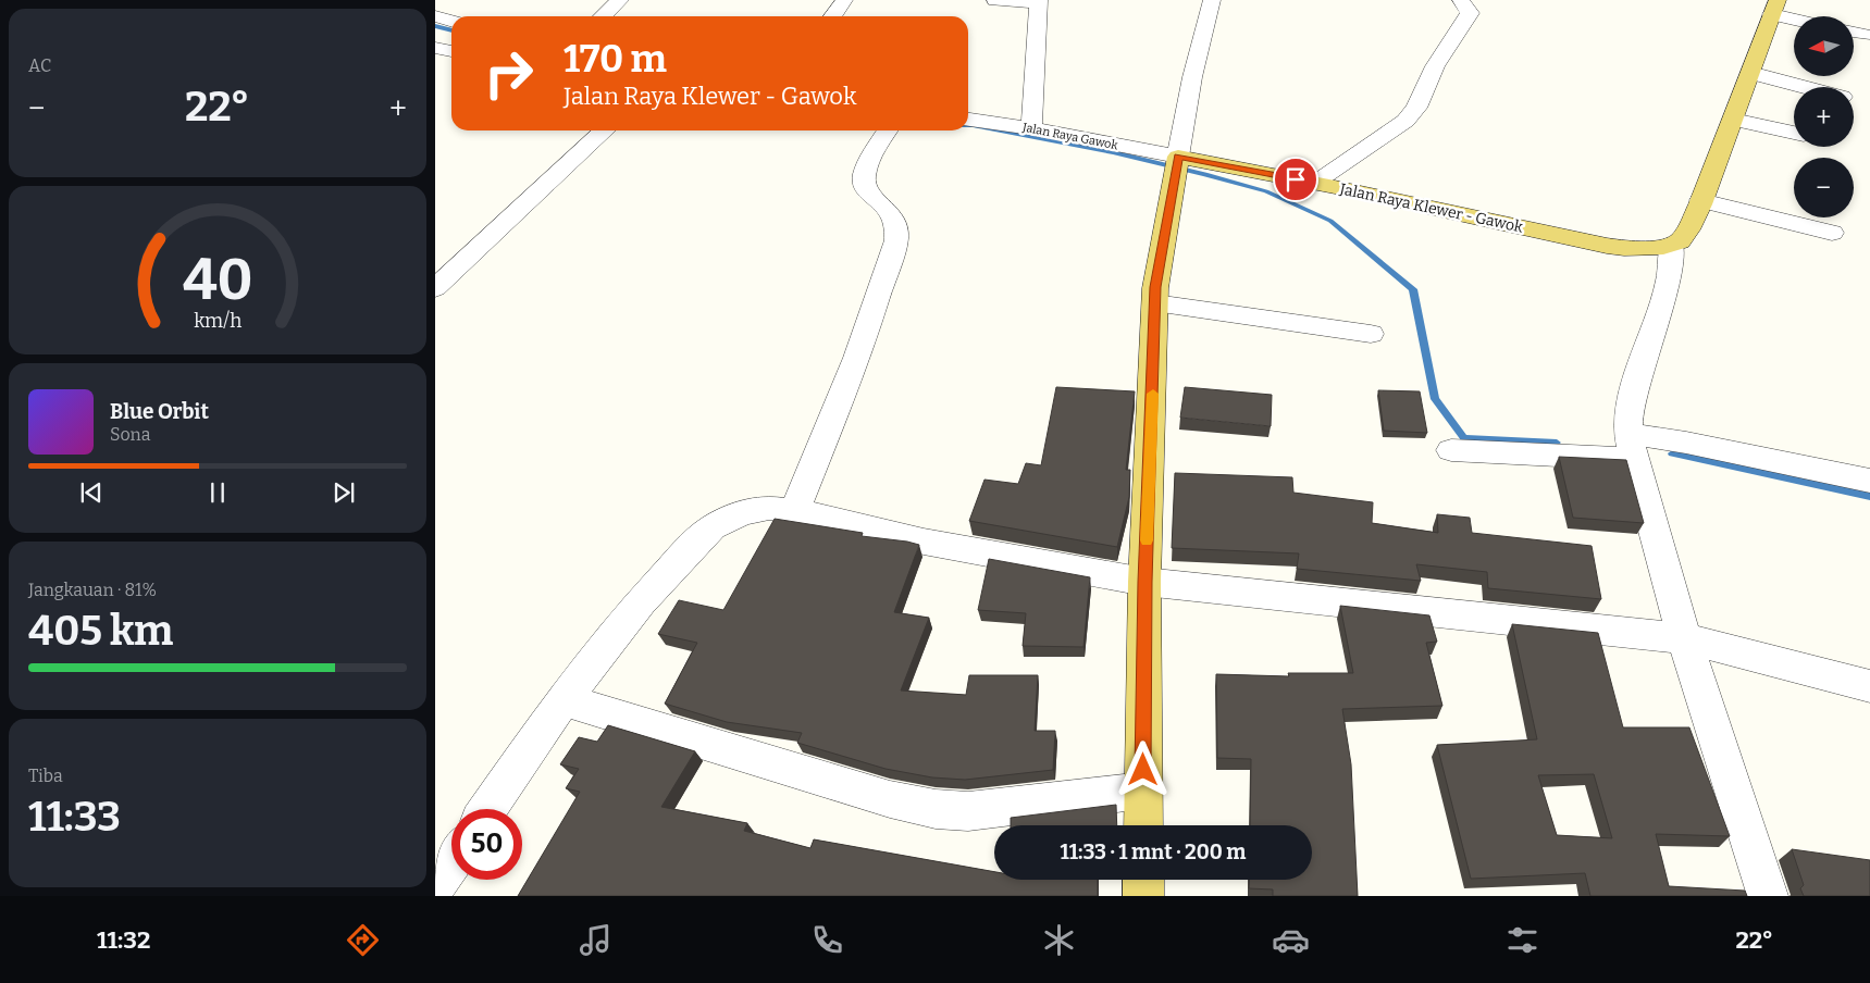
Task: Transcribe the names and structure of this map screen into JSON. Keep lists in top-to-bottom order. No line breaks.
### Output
{"streets":{"main road":["Jalan Raya Klewer - Gawok"],"street":["Jalan Raya Gawok"]},"crossings":[["Jalan Raya Gawok","Jalan Raya Klewer - Gawok"]],"north":"left","page":{"tile":["AC",["Jangkauan · 81%","405 km"],["Tiba","11:33"]],"map_buttons":["+","−"],"turn":["170 m","Jalan Raya Klewer - Gawok"],"heat":["−","22°","+"],"song":["Blue Orbit","Sona"],"limit":"50","trip":"11:33 · 1 mnt · 200 m","tabs":["11:32","22°"],"gauge":["40","km/h"]}}
